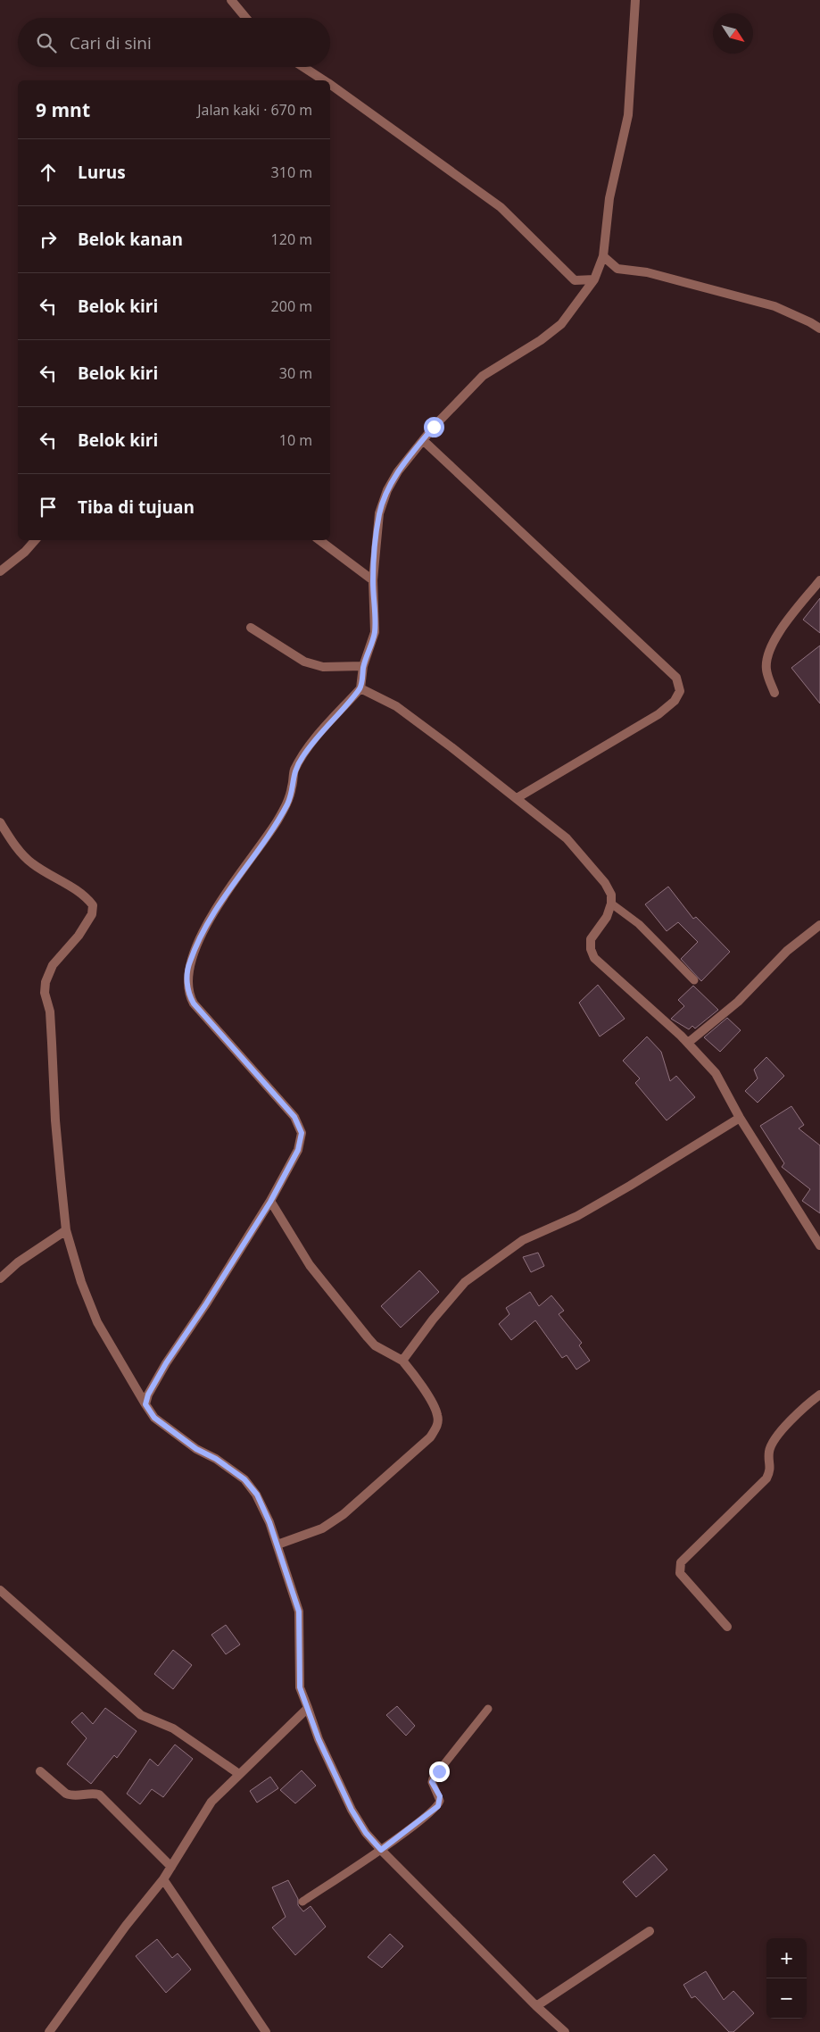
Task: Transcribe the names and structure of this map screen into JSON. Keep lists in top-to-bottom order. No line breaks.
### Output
{"north":"bottom right","page":{"search":"Cari di sini","heading":["9 mnt","Jalan kaki · 670 m"],"list":[["Lurus","310 m"],["Belok kanan","120 m"],["Belok kiri","200 m"],["Belok kiri","30 m"],["Belok kiri","10 m"],"Tiba di tujuan"],"map_buttons":["+","−"]}}
